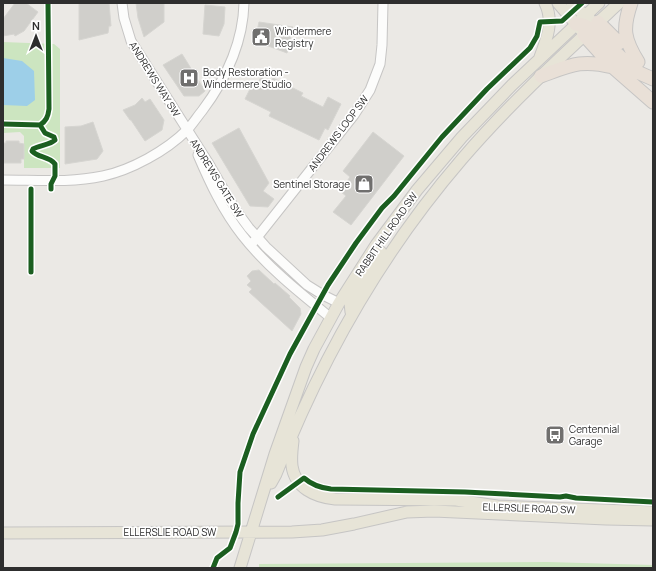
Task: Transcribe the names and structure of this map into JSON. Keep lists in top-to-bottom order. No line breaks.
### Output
{"streets":{"main road":["RABBIT HILL ROAD SW","ELLERSLIE ROAD SW"],"street":["ANDREWS WAY SW","ANDREWS LOOP SW","ANDREWS GATE SW"]},"crossings":[["ANDREWS WAY SW","ANDREWS GATE SW"],["ANDREWS LOOP SW","ANDREWS GATE SW"],["ANDREWS GATE SW","RABBIT HILL ROAD SW"],["RABBIT HILL ROAD SW","ELLERSLIE ROAD SW"]],"places":{"public building":["Windermere Registry"],"hospital":["Body Restoration - Windermere Studio"],"shop":["Sentinel Storage"],"bus stop":["Centennial Garage"]},"north":"top"}
